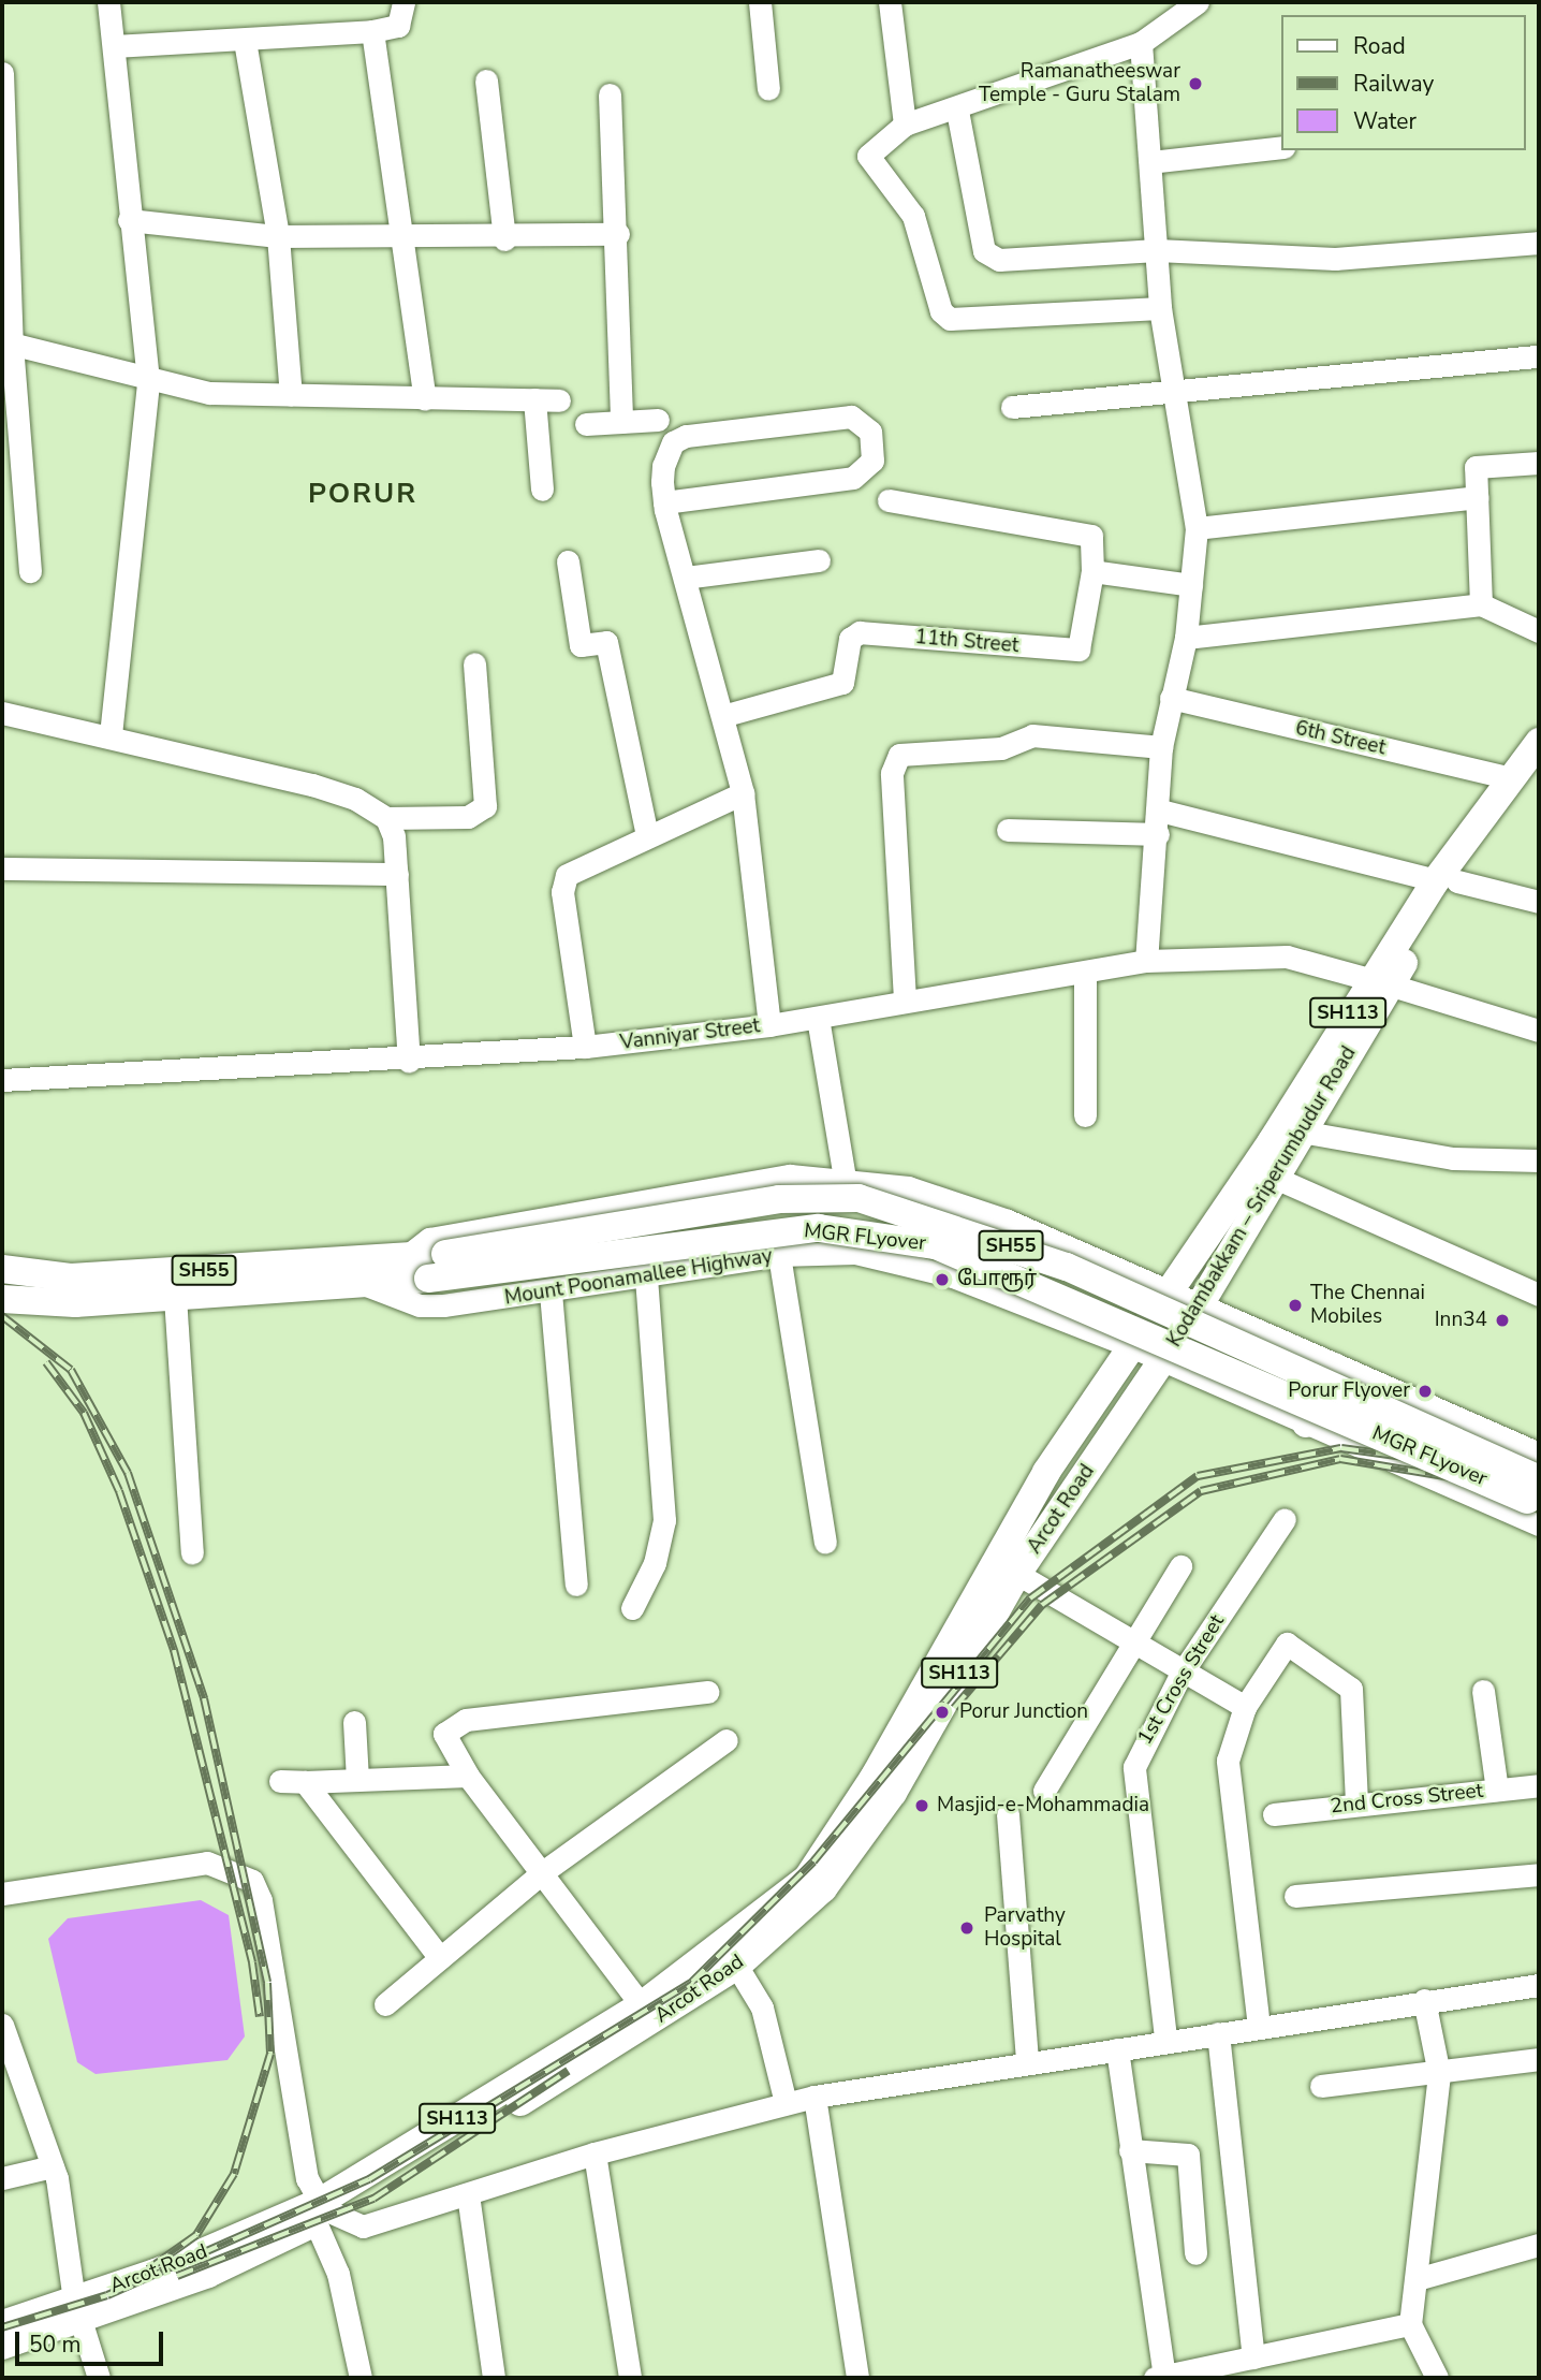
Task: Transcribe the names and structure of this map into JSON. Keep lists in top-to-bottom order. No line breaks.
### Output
{"streets":{"main road":["SH113","Kodambakkam – Sriperumbudur Road","MGR FLyover","SH55","Arcot Road"],"street":["11th Street","6th Street","Vanniyar Street","Mount Poonamallee Highway","1st Cross Street","2nd Cross Street"]},"crossings":[["6th Street","Kodambakkam – Sriperumbudur Road"],["Vanniyar Street","Kodambakkam – Sriperumbudur Road"],["Kodambakkam – Sriperumbudur Road","Mount Poonamallee Highway"],["Kodambakkam – Sriperumbudur Road","Arcot Road"],["MGR FLyover","SH55"],["MGR FLyover","Mount Poonamallee Highway"],["SH55","Mount Poonamallee Highway"],["Mount Poonamallee Highway","Arcot Road"]],"districts":["PORUR"],"places":["Ramanatheeswar Temple - Guru Stalam","போரூர்","The Chennai Mobiles","Inn34","Porur Flyover","Porur Junction","Masjid-e-Mohammadia","Parvathy Hospital"],"legend":["Road","Railway","Water"],"scale_bar":"50 m"}
